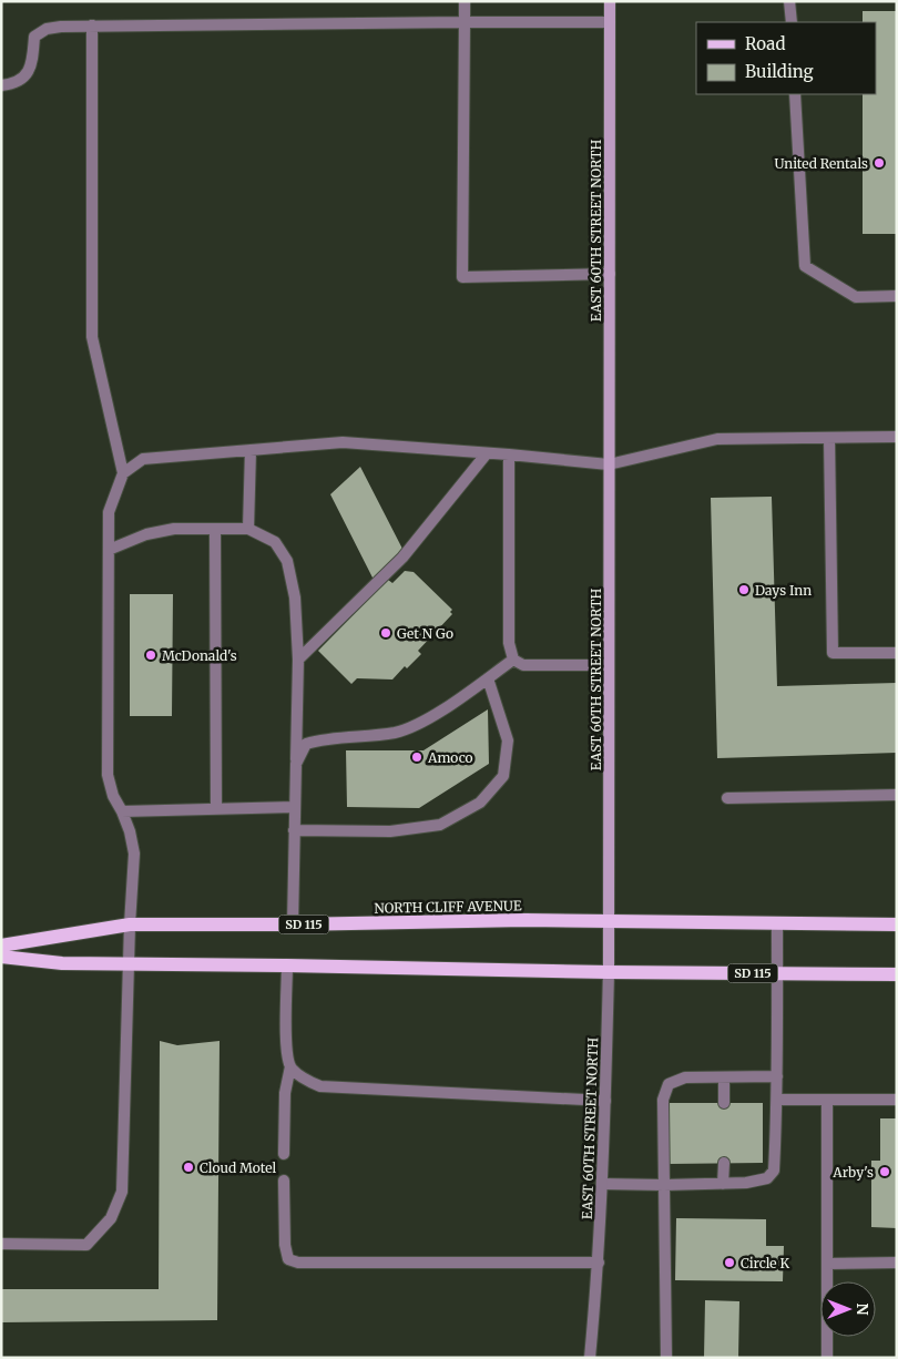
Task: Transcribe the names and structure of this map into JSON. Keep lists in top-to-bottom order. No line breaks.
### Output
{"streets":{"main road":["EAST 60TH STREET NORTH","NORTH CLIFF AVENUE","SD 115"]},"crossings":[["EAST 60TH STREET NORTH","NORTH CLIFF AVENUE"],["EAST 60TH STREET NORTH","SD 115"]],"places":["United Rentals","Days Inn","Get N Go","McDonald's","Amoco","Cloud Motel","Arby's","Circle K"],"legend":["Road","Building"],"north":"right"}
